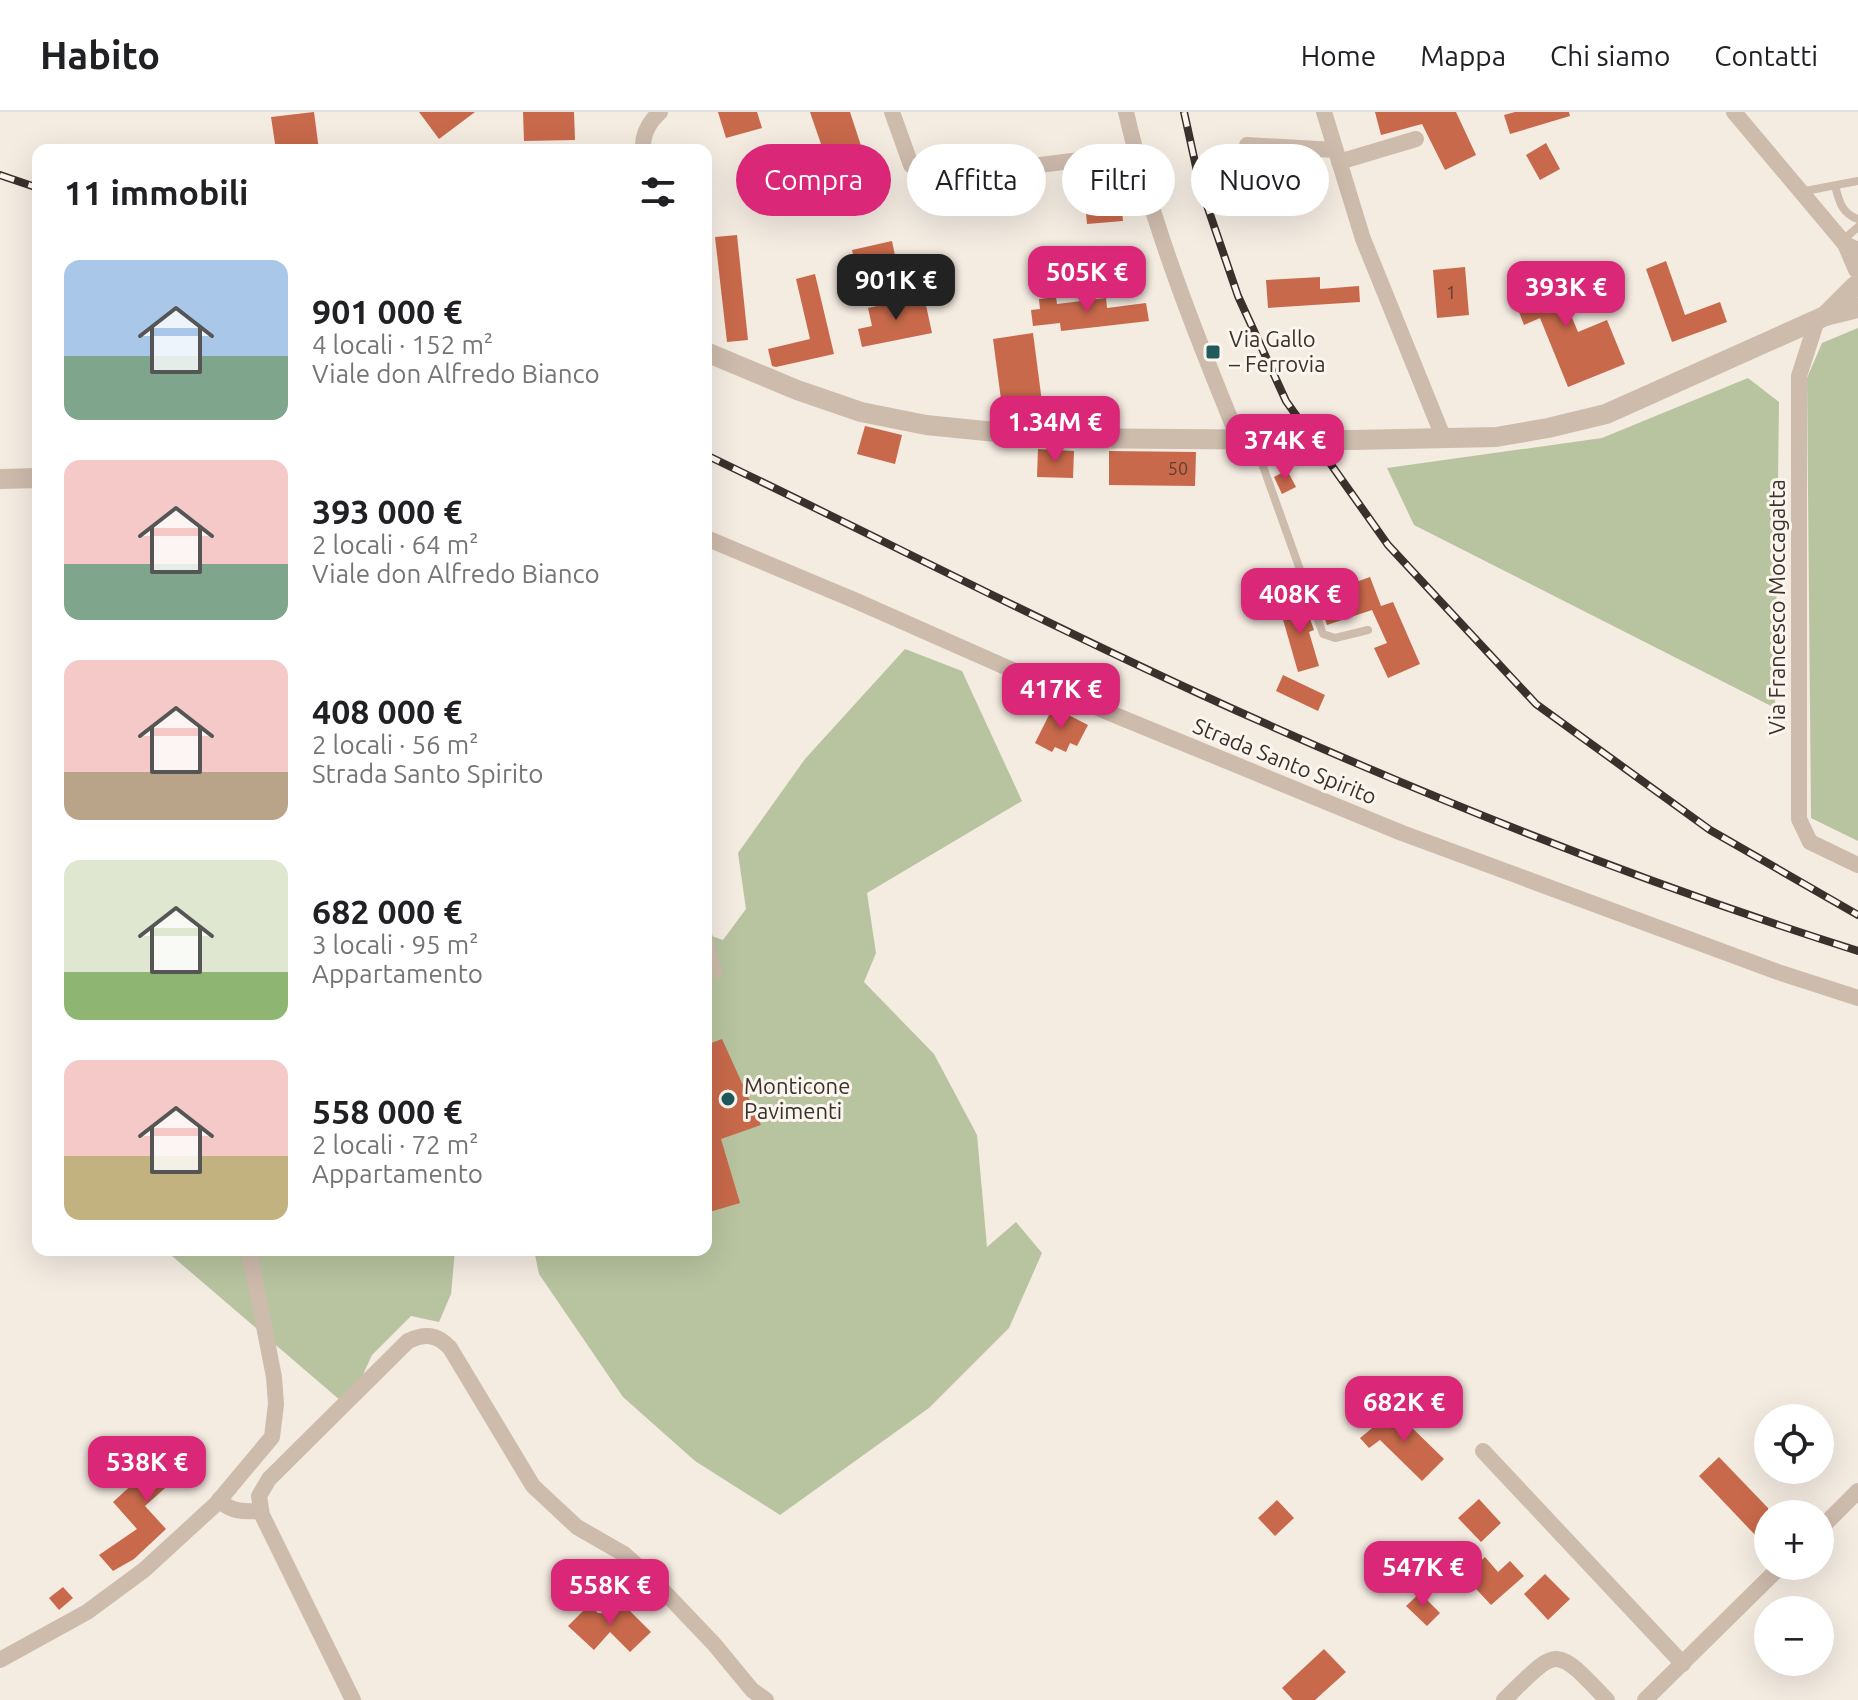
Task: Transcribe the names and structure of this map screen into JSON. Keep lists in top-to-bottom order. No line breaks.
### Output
{"streets":{"street":["Via Francesco Moccagatta","Strada Santo Spirito"]},"places":{"transit":["Via Gallo – Ferrovia"],"other":["Monticone Pavimenti"]},"house_numbers":["1","50"],"page":{"header":"Habito","nav":["Home","Mappa","Chi siamo","Contatti"],"chip":["Compra","Affitta","Filtri","Nuovo"],"heading":"11 immobili","list":[{"name":"901 000 €","note":"4 locali · 152 m² · Viale don Alfredo Bianco"},{"name":"393 000 €","note":"2 locali · 64 m² · Viale don Alfredo Bianco"},{"name":"408 000 €","note":"2 locali · 56 m² · Strada Santo Spirito"},{"name":"682 000 €","note":"3 locali · 95 m² · Appartamento"},{"name":"558 000 €","note":"2 locali · 72 m² · Appartamento"}],"price":["505K €","901K €","393K €","1.34M €","374K €","408K €","417K €","682K €","538K €","547K €","558K €"],"map_buttons":["+","−"]}}
